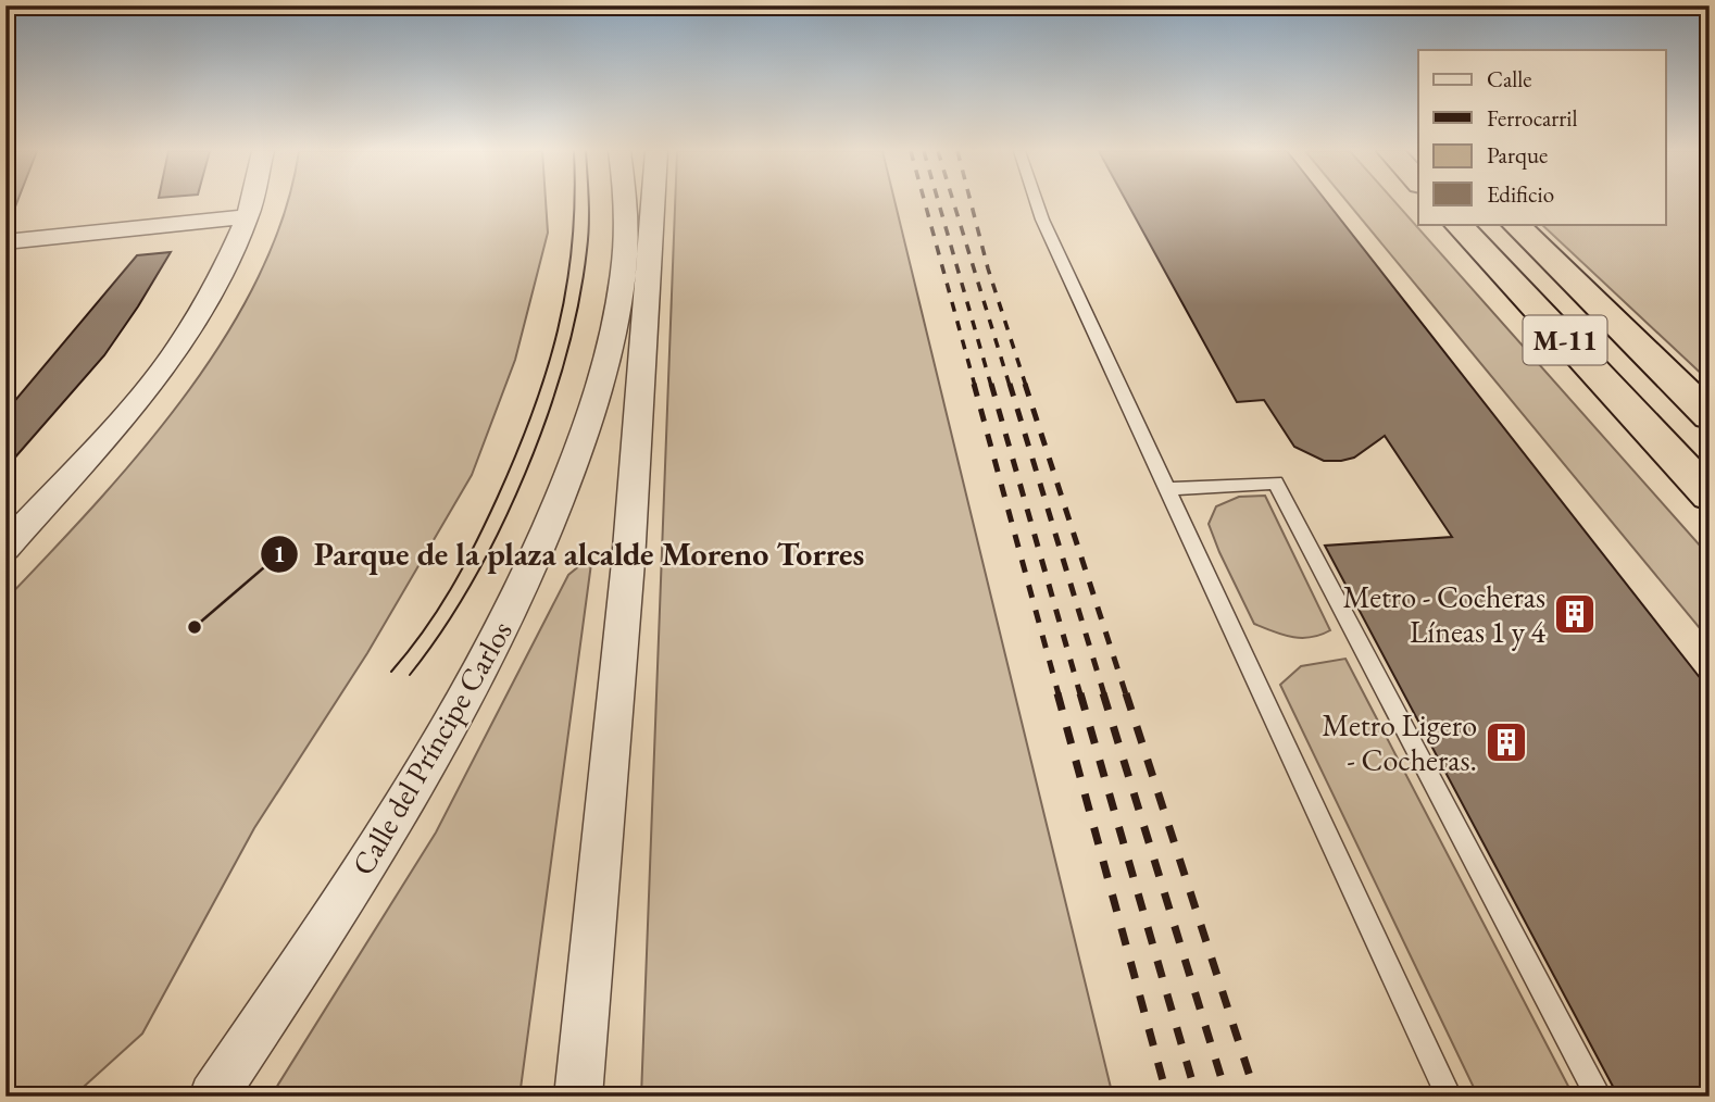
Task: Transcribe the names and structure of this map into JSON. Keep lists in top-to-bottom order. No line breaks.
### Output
{"streets":{"highway":["M-11"],"street":["Calle del Príncipe Carlos"]},"places":{"building":["Metro - Cocheras Líneas 1 y 4","Metro Ligero - Cocheras."],"other":["Parque de la plaza alcalde Moreno Torres"]},"legend":["Calle","Ferrocarril","Parque","Edificio"]}
